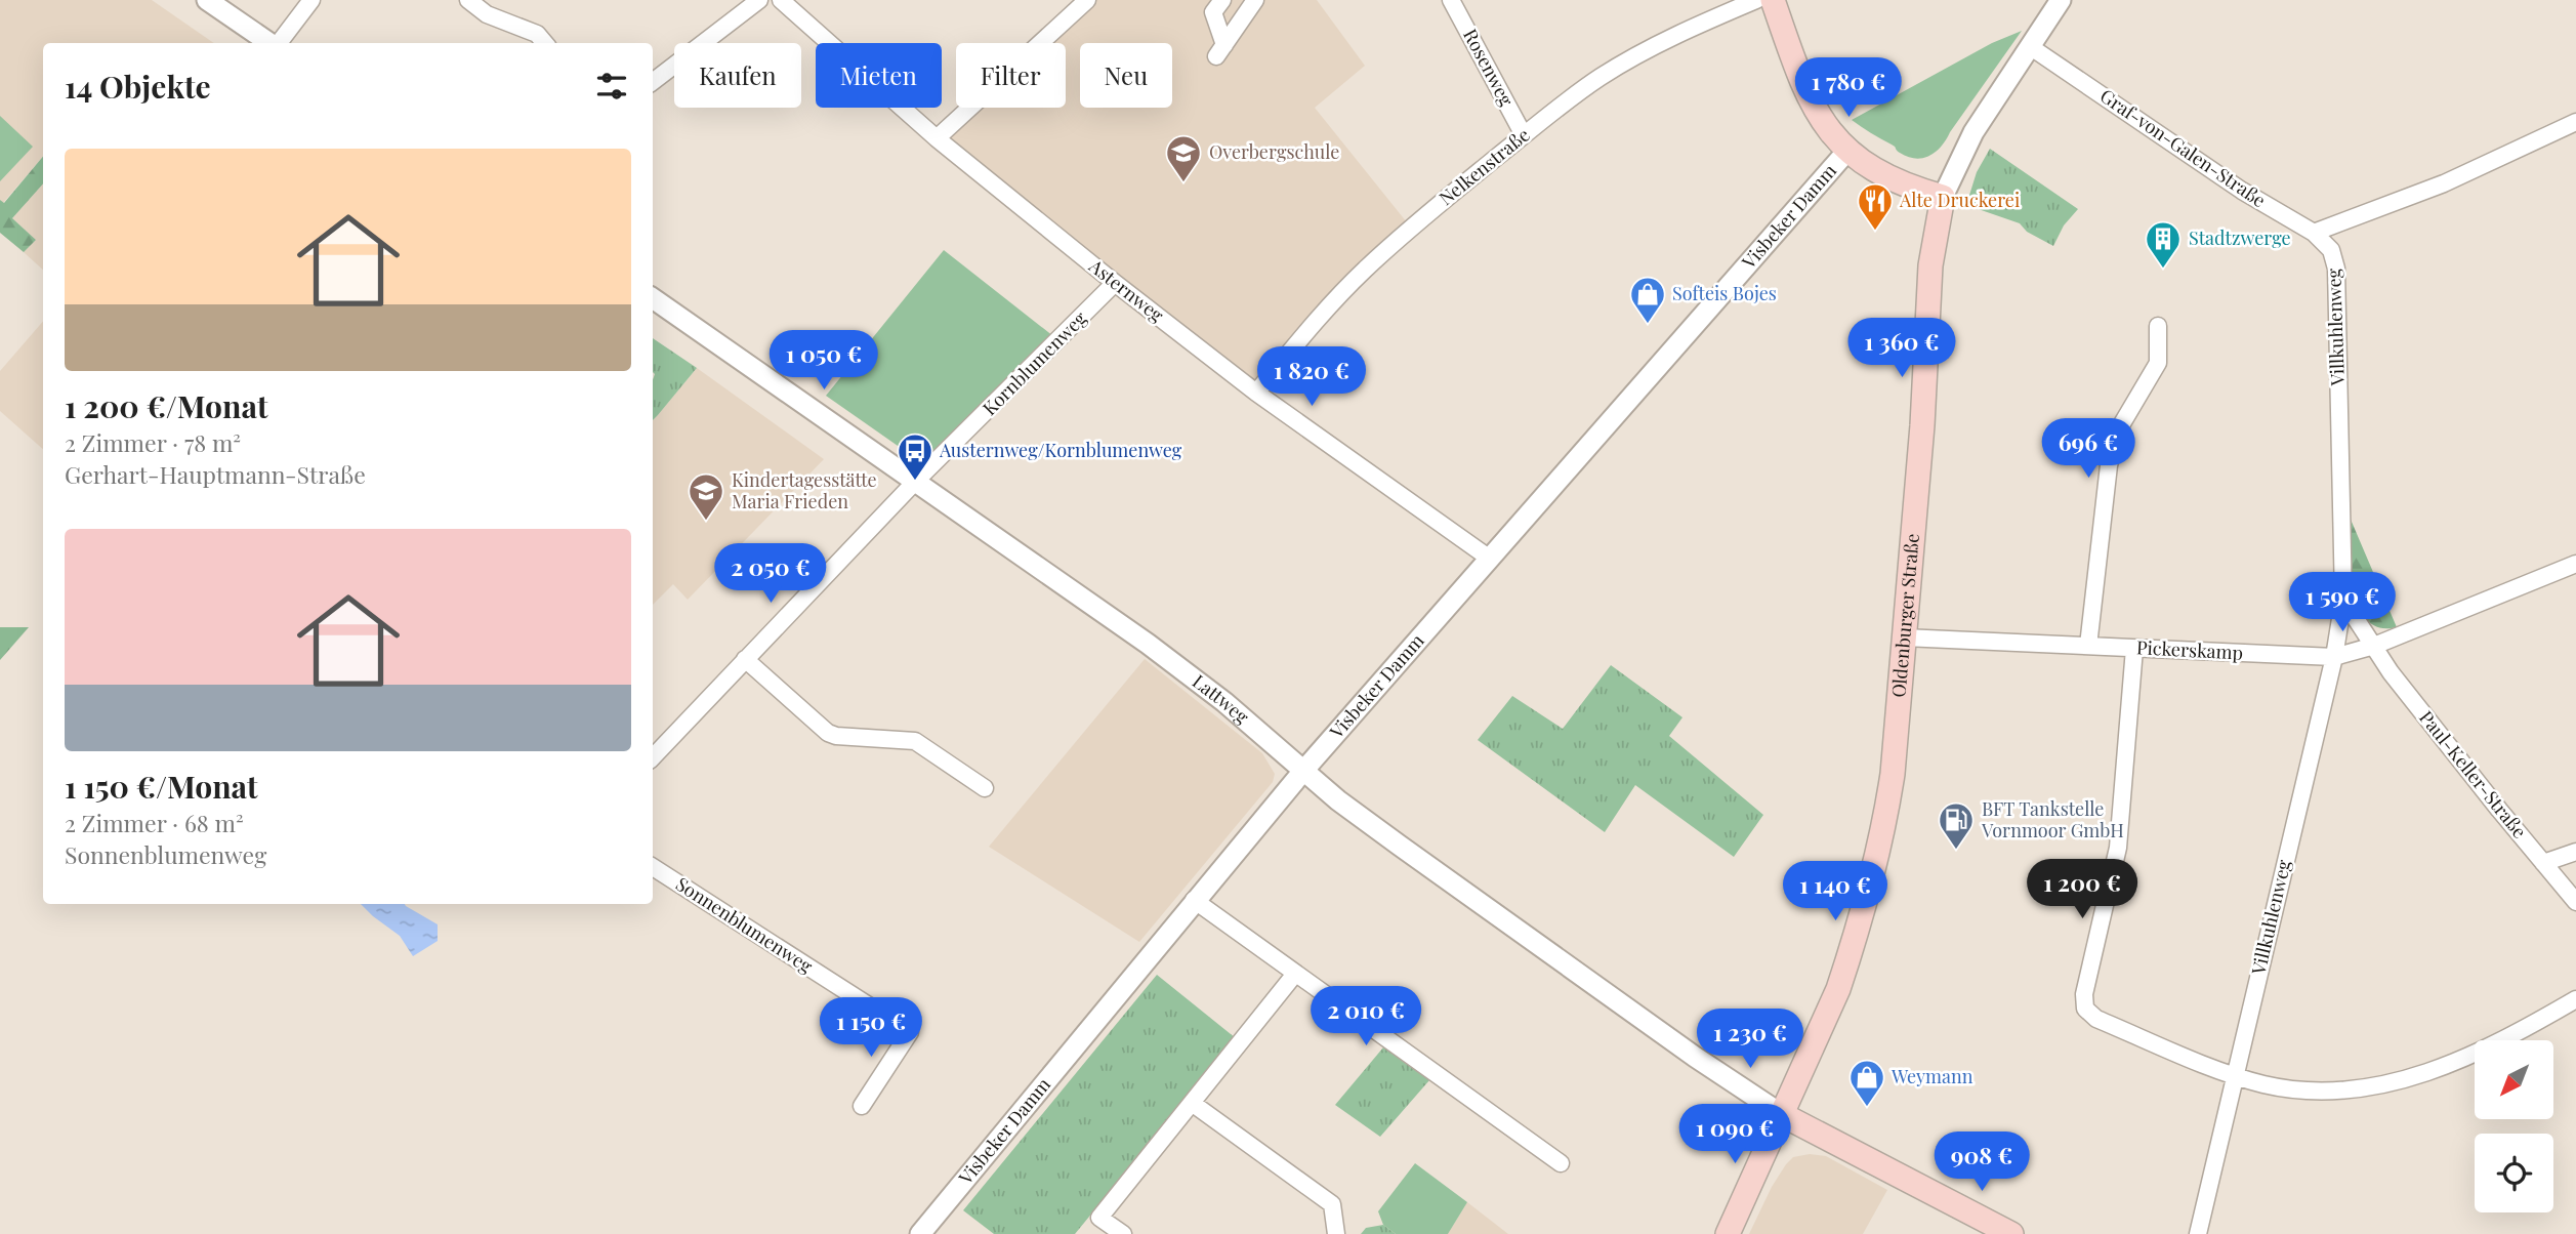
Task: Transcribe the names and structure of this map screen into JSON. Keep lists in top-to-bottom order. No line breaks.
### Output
{"streets":{"main road":["Oldenburger Straße"],"street":["Rosenweg","Graf-von-Galen-Straße","Nelkenstraße","Visbeker Damm","Asternweg","Villkuhlenweg","Kornblumenweg","Pickerskamp","Lattweg","Paul-Keller-Straße","Sonnenblumenweg"]},"crossings":[["Rosenweg","Nelkenstraße"],["Graf-von-Galen-Straße","Villkuhlenweg"],["Graf-von-Galen-Straße","Oldenburger Straße"],["Nelkenstraße","Asternweg"],["Visbeker Damm","Asternweg"],["Visbeker Damm","Lattweg"],["Asternweg","Kornblumenweg"],["Villkuhlenweg","Pickerskamp"],["Kornblumenweg","Lattweg"],["Oldenburger Straße","Pickerskamp"],["Oldenburger Straße","Lattweg"],["Pickerskamp","Paul-Keller-Straße"]],"places":{"school or university":["Overbergschule","Kindertagesstätte Maria Frieden"],"restaurant":["Alte Druckerei"],"building":["Stadtzwerge"],"shop":["Softeis Bojes","Weymann"],"bus stop":["Austernweg/Kornblumenweg"],"fuel station":["BFT Tankstelle Vornmoor GmbH"]},"north":"bottom left","page":{"chip":["Kaufen","Mieten","Filter","Neu"],"heading":"14 Objekte","price":["1 780 €","1 360 €","1 050 €","1 820 €","696 €","2 050 €","1 590 €","1 200 €","1 140 €","2 010 €","1 150 €","1 230 €","1 090 €","908 €"],"list":[{"name":"1 200 €/Monat","note":"2 Zimmer · 78 m² · Gerhart-Hauptmann-Straße"},{"name":"1 150 €/Monat","note":"2 Zimmer · 68 m² · Sonnenblumenweg"}]}}
